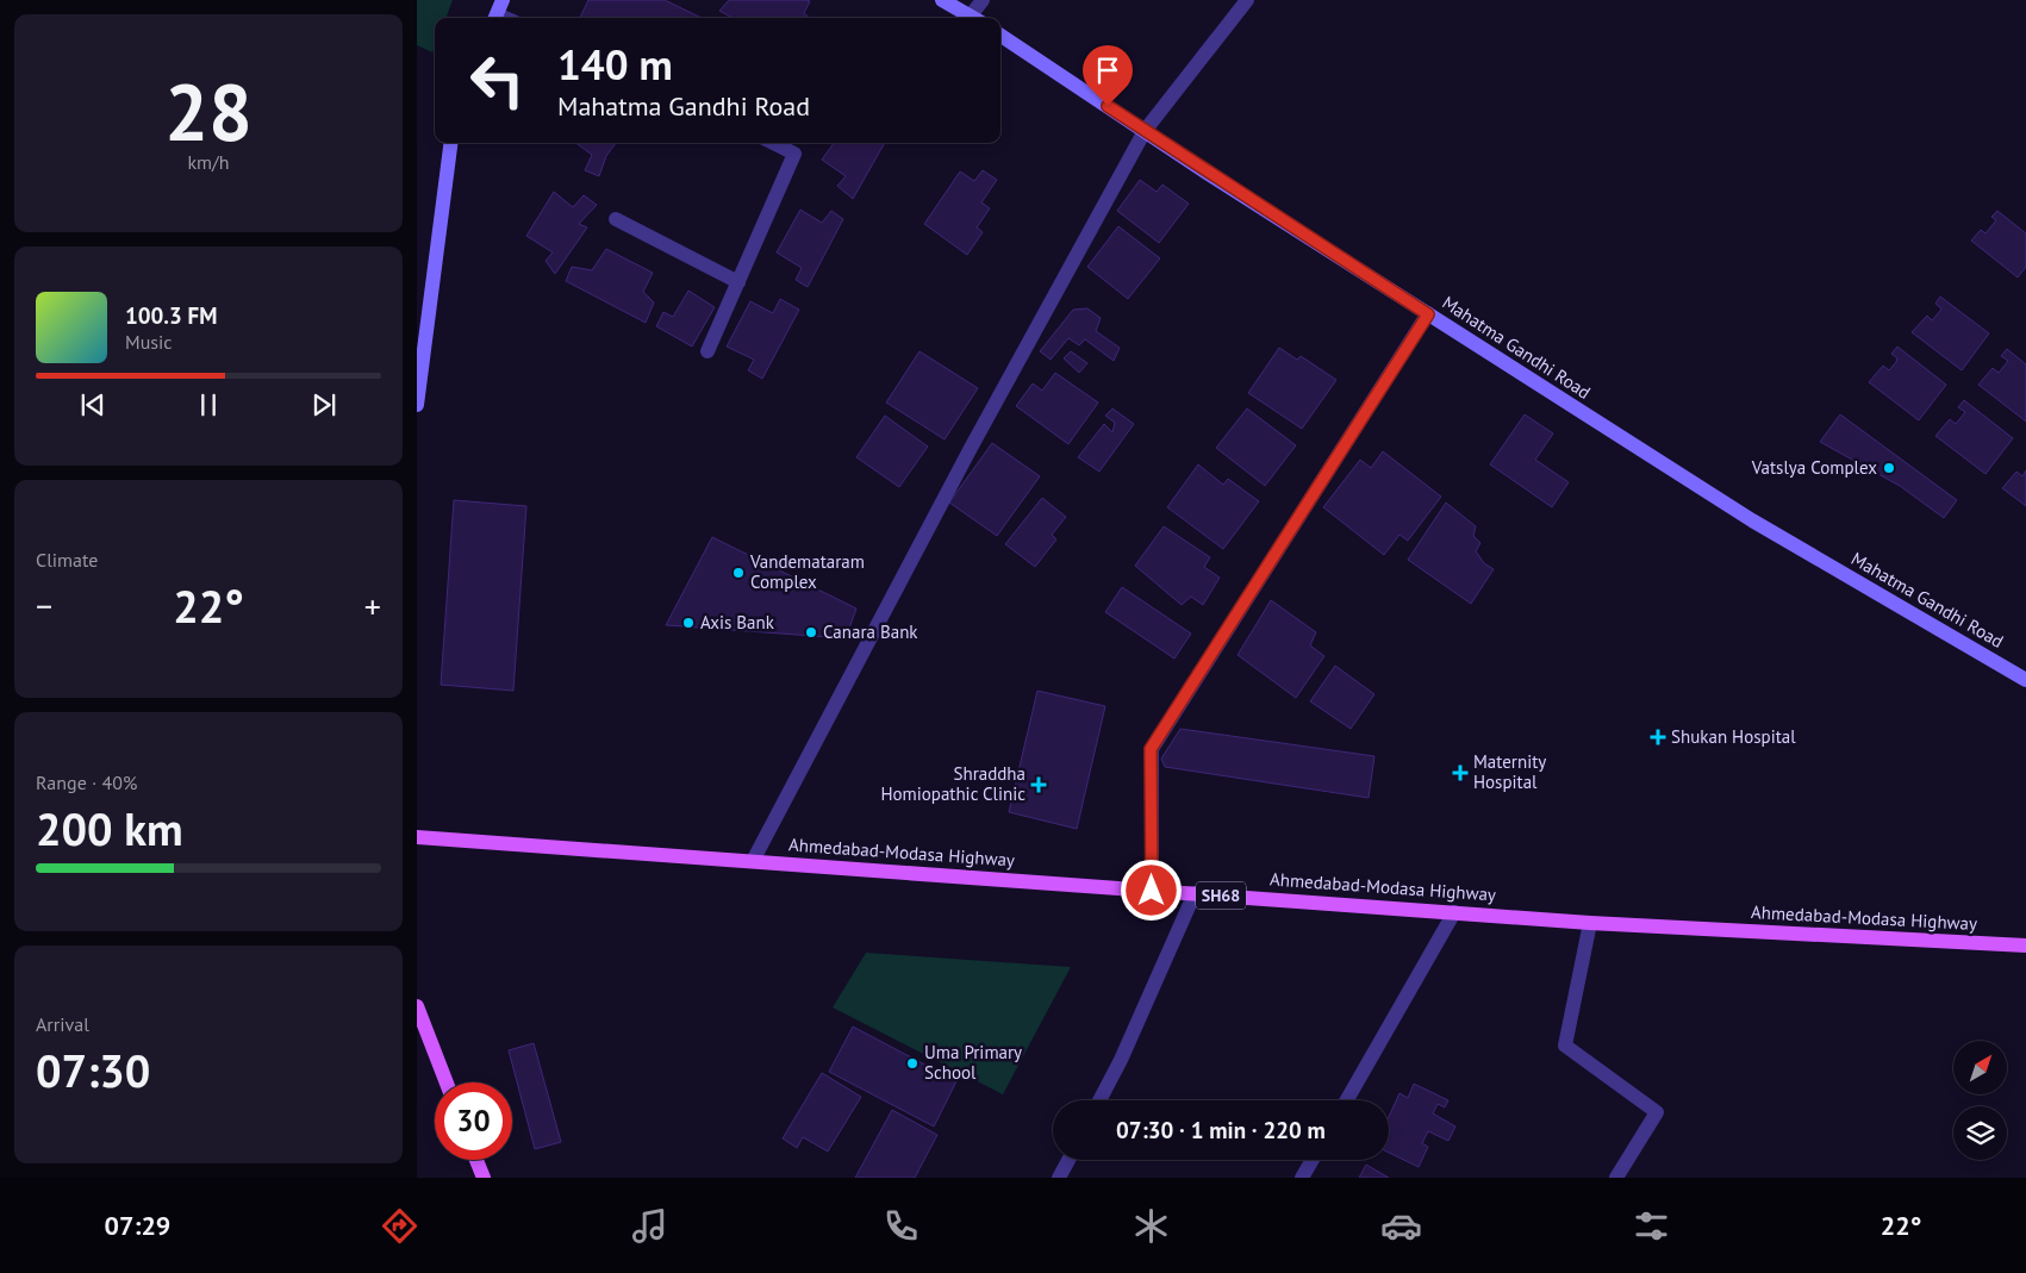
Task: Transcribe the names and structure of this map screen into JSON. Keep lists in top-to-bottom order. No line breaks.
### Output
{"streets":{"main road":["Ahmedabad-Modasa Highway","SH68"],"street":["Mahatma Gandhi Road"]},"places":{"other":["Vatslya Complex","Vandemataram Complex","Axis Bank","Canara Bank","Uma Primary School"],"health":["Shukan Hospital","Maternity Hospital","Shraddha Homiopathic Clinic"]},"north":"top right","page":{"tile":[["28","km/h"],"Climate",["Range · 40%","200 km"],["Arrival","07:30"]],"turn":["140 m","Mahatma Gandhi Road"],"song":["100.3 FM","Music"],"heat":["−","22°","+"],"limit":"30","trip":"07:30 · 1 min · 220 m","tabs":["07:29","22°"]}}
